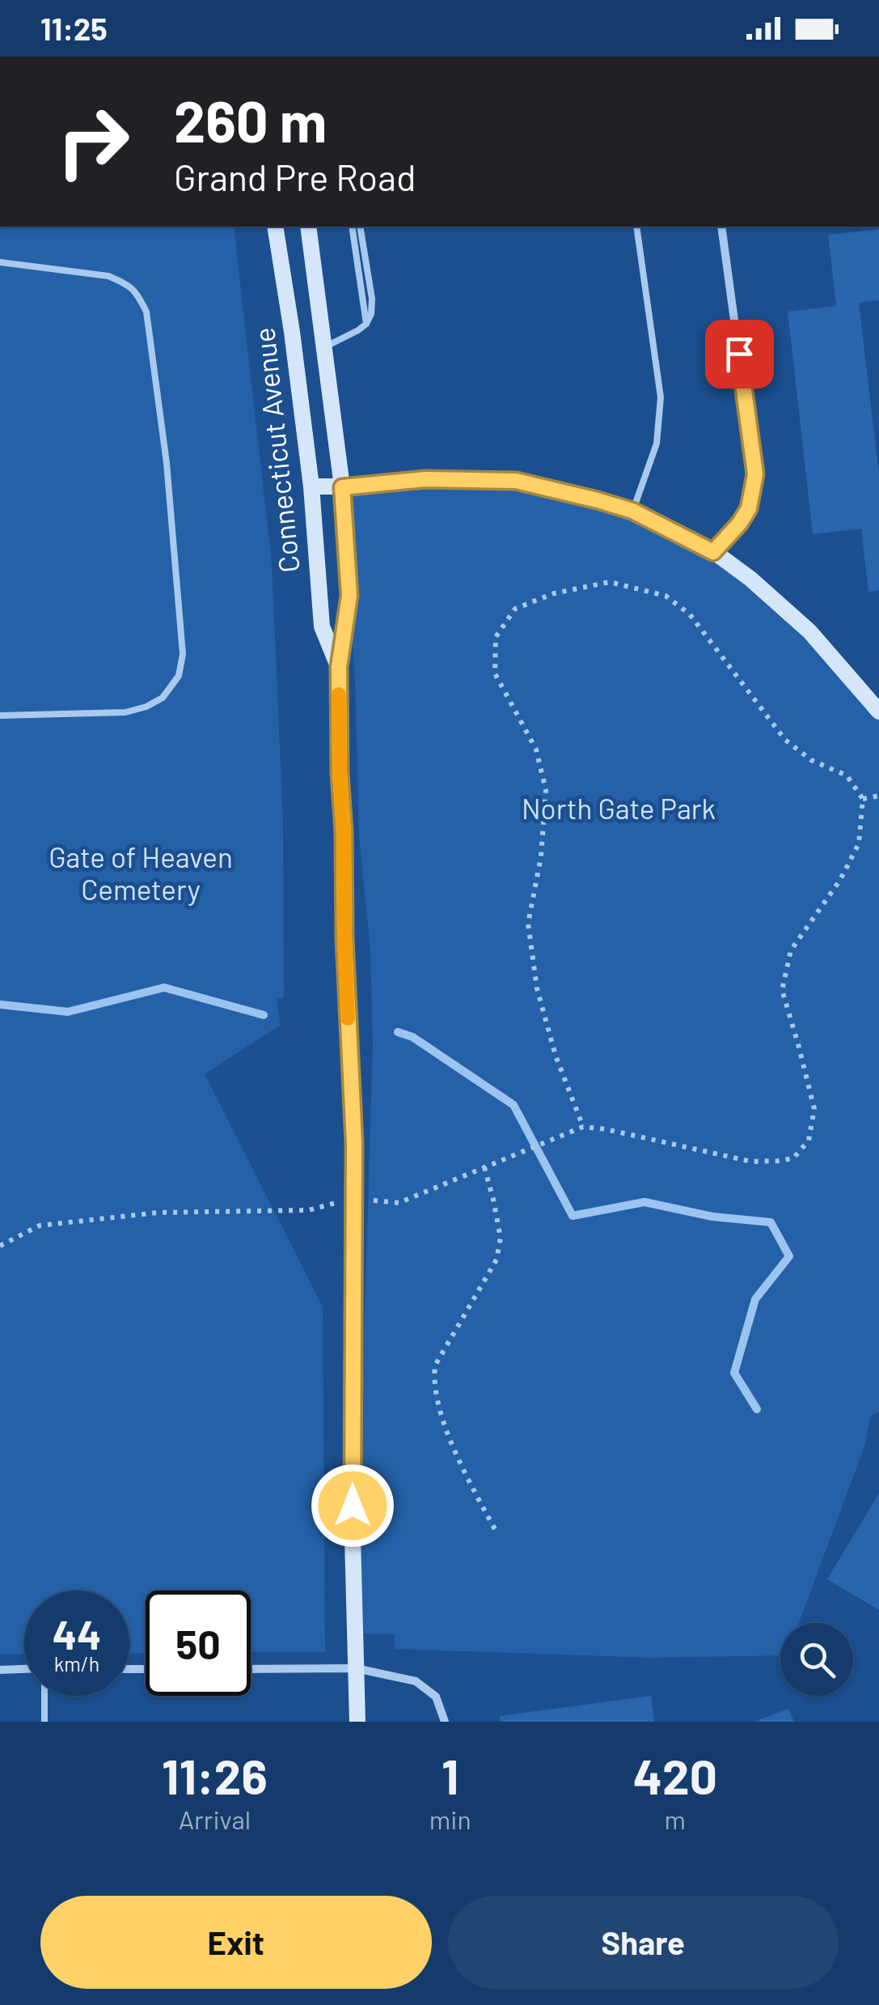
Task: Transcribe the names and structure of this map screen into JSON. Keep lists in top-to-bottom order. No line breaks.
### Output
{"streets":{"main road":["Connecticut Avenue"]},"parks":["North Gate Park","Gate of Heaven Cemetery"],"page":{"status":"11:25","turn":["260 m","Grand Pre Road"],"speed":"44 km/h","limit":"50","eta":["11:26","Arrival","1","min","420","m"],"buttons":["Exit","Share"]}}
